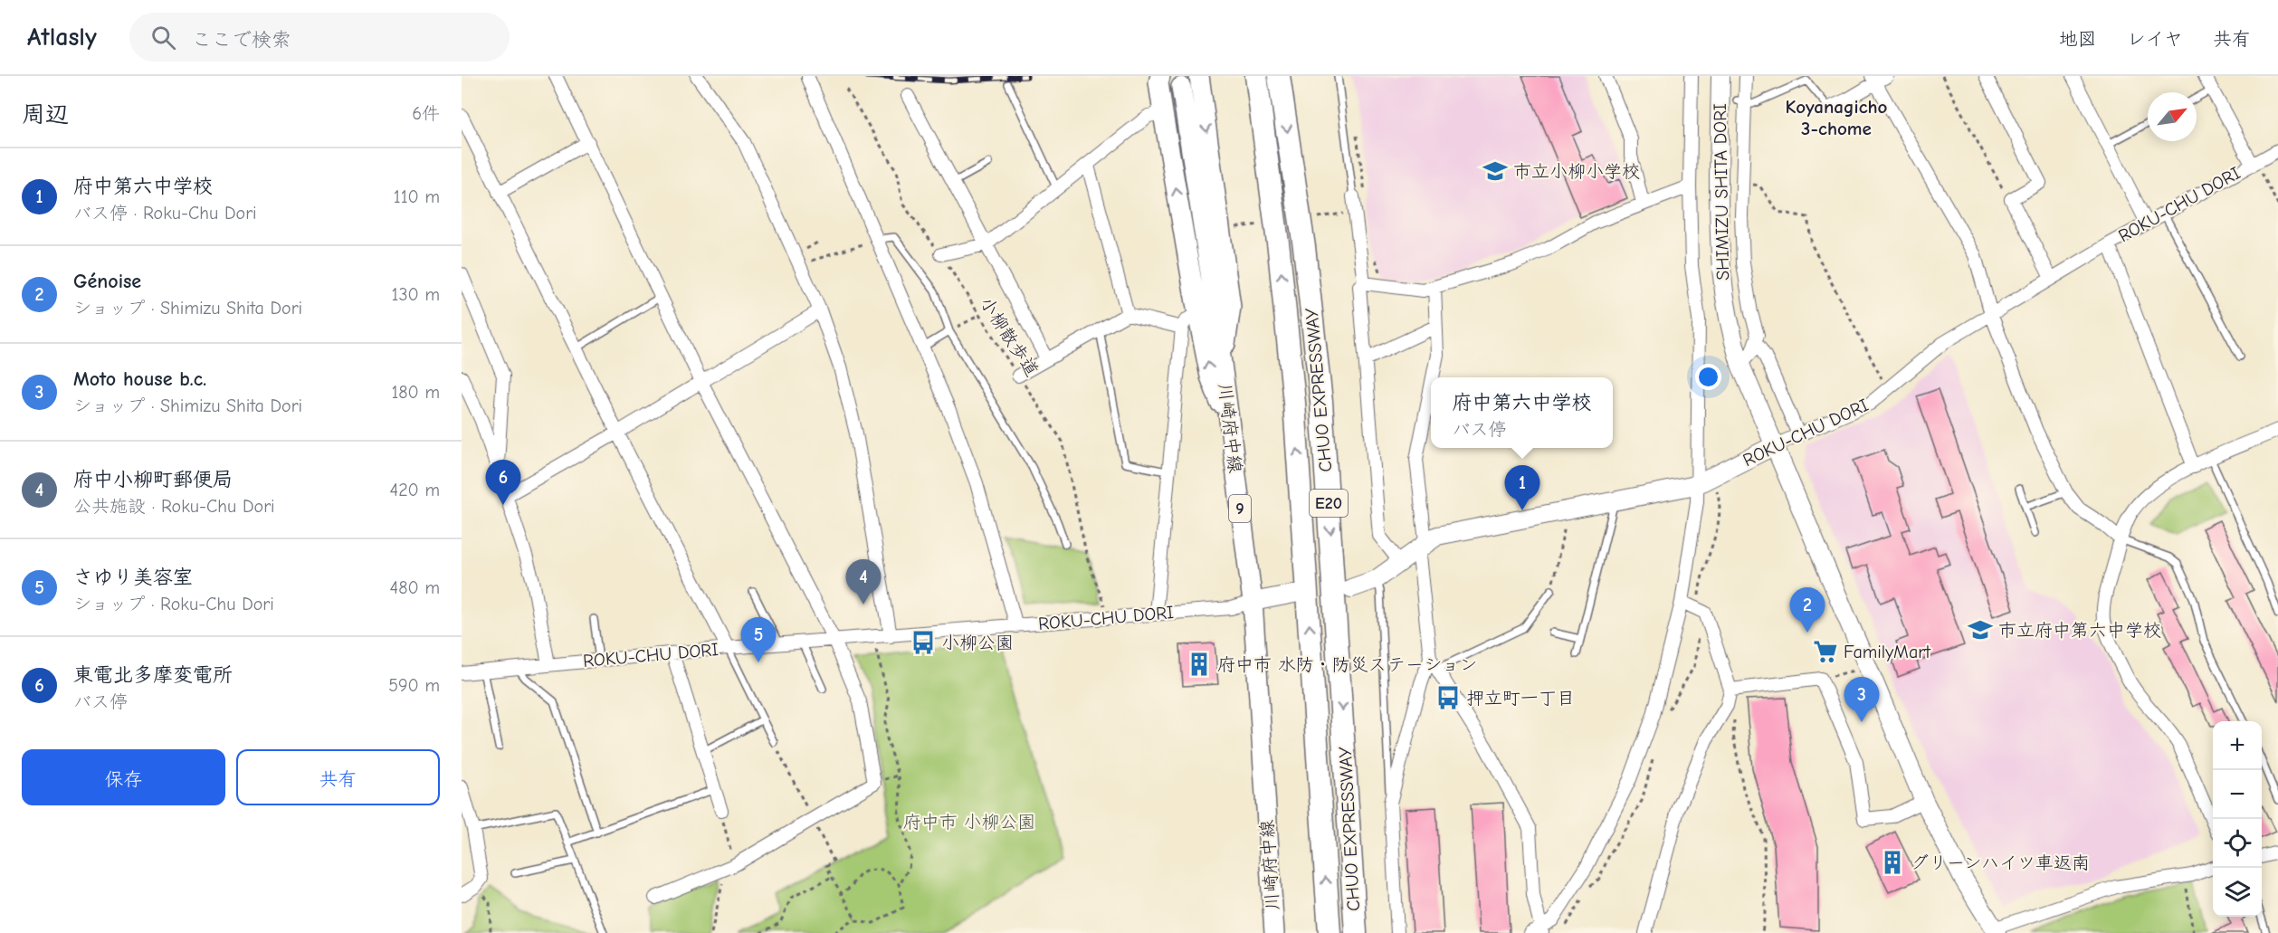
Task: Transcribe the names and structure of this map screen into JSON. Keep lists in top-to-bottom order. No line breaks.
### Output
{"streets":{"highway":["CHUO EXPRESSWAY","E20"],"main road":["川崎府中線","9"],"street":["SHIMIZU SHITA DORI","ROKU-CHU DORI"],"path":["小柳散歩道"]},"crossings":[["SHIMIZU SHITA DORI","ROKU-CHU DORI"],["ROKU-CHU DORI","小柳散歩道"],["ROKU-CHU DORI","川崎府中線"]],"districts":["Koyanagicho 3-chome"],"parks":["府中市 小柳公園"],"places":{"school or university":["市立小柳小学校","市立府中第六中学校"],"bus stop":["小柳公園","押立町一丁目"],"supermarket":["FamilyMart"],"building":["府中市 水防・防災ステーション","グリーンハイツ車返南"]},"north":"top right","page":{"header":"Atlasly","search":"ここで検索","nav":["地図","レイヤ","共有"],"heading":["周辺","6件"],"list":[{"mark":"1","name":"府中第六中学校","note":"バス停 · Roku-Chu Dori","value":"110 m"},{"mark":"2","name":"Génoise","note":"ショップ · Shimizu Shita Dori","value":"130 m"},{"mark":"3","name":"Moto house b.c.","note":"ショップ · Shimizu Shita Dori","value":"180 m"},{"mark":"4","name":"府中小柳町郵便局","note":"公共施設 · Roku-Chu Dori","value":"420 m"},{"mark":"5","name":"さゆり美容室","note":"ショップ · Roku-Chu Dori","value":"480 m"},{"mark":"6","name":"東電北多摩変電所","note":"バス停","value":"590 m"}],"popup":["府中第六中学校","バス停"],"pins":["6","1","4","2","5","3"],"map_buttons":["+","−"],"buttons":["保存","共有"]}}
